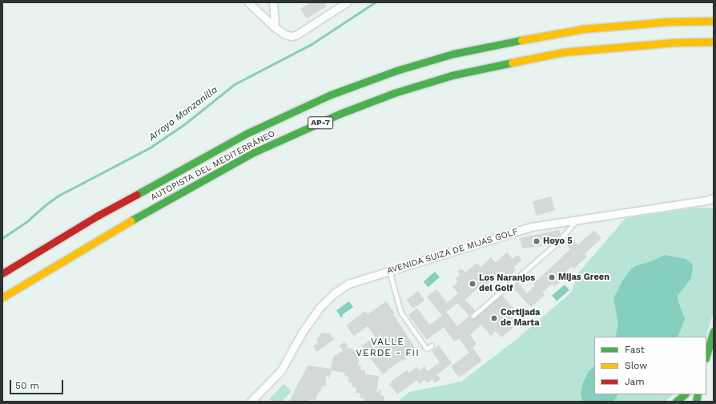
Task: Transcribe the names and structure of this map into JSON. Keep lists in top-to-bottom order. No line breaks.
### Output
{"streets":{"main road":["AP-7","AUTOPISTA DEL MEDITERRÁNEO"],"street":["AVENIDA SUIZA DE MIJAS GOLF"]},"districts":["VALLE VERDE - FII"],"water":["Arroyo Manzanilla"],"places":["Hoyo 5","Mijas Green","Los Naranjos del Golf","Cortijada de Marta"],"legend":["Fast","Slow","Jam"],"scale_bar":"50 m"}
